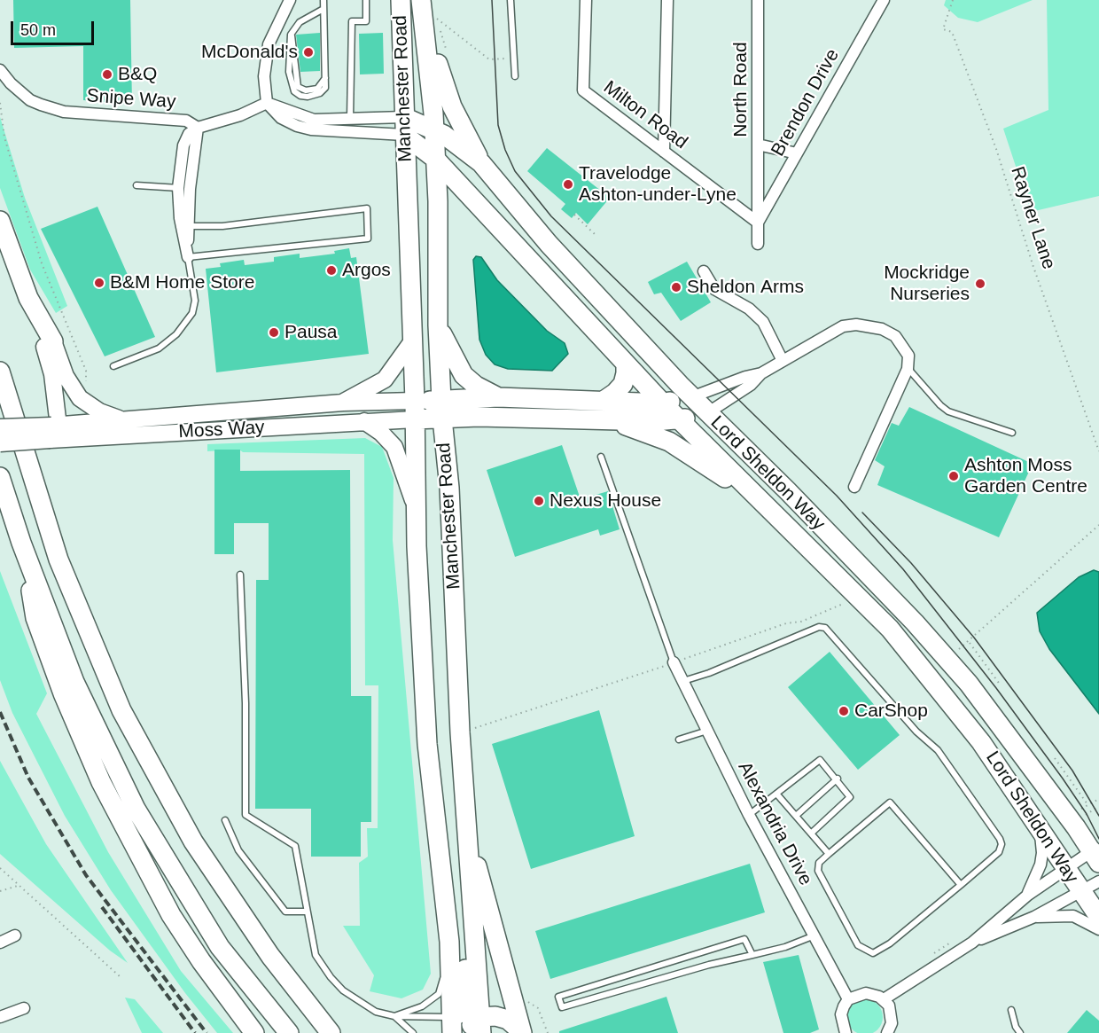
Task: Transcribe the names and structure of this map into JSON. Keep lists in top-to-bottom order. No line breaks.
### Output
{"streets":{"highway":["Manchester Road","Moss Way","Lord Sheldon Way"],"street":["North Road","Snipe Way","Brendon Drive","Milton Road","Alexandria Drive"],"path":["Rayner Lane"]},"crossings":[["Manchester Road","Moss Way"],["Manchester Road","Lord Sheldon Way"],["North Road","Brendon Drive"],["North Road","Milton Road"],["Brendon Drive","Milton Road"]],"places":["McDonald's","B&Q","Travelodge Ashton-under-Lyne","Argos","B&M Home Store","Mockridge Nurseries","Sheldon Arms","Pausa","Ashton Moss Garden Centre","Nexus House","CarShop"],"scale_bar":"50 m"}
